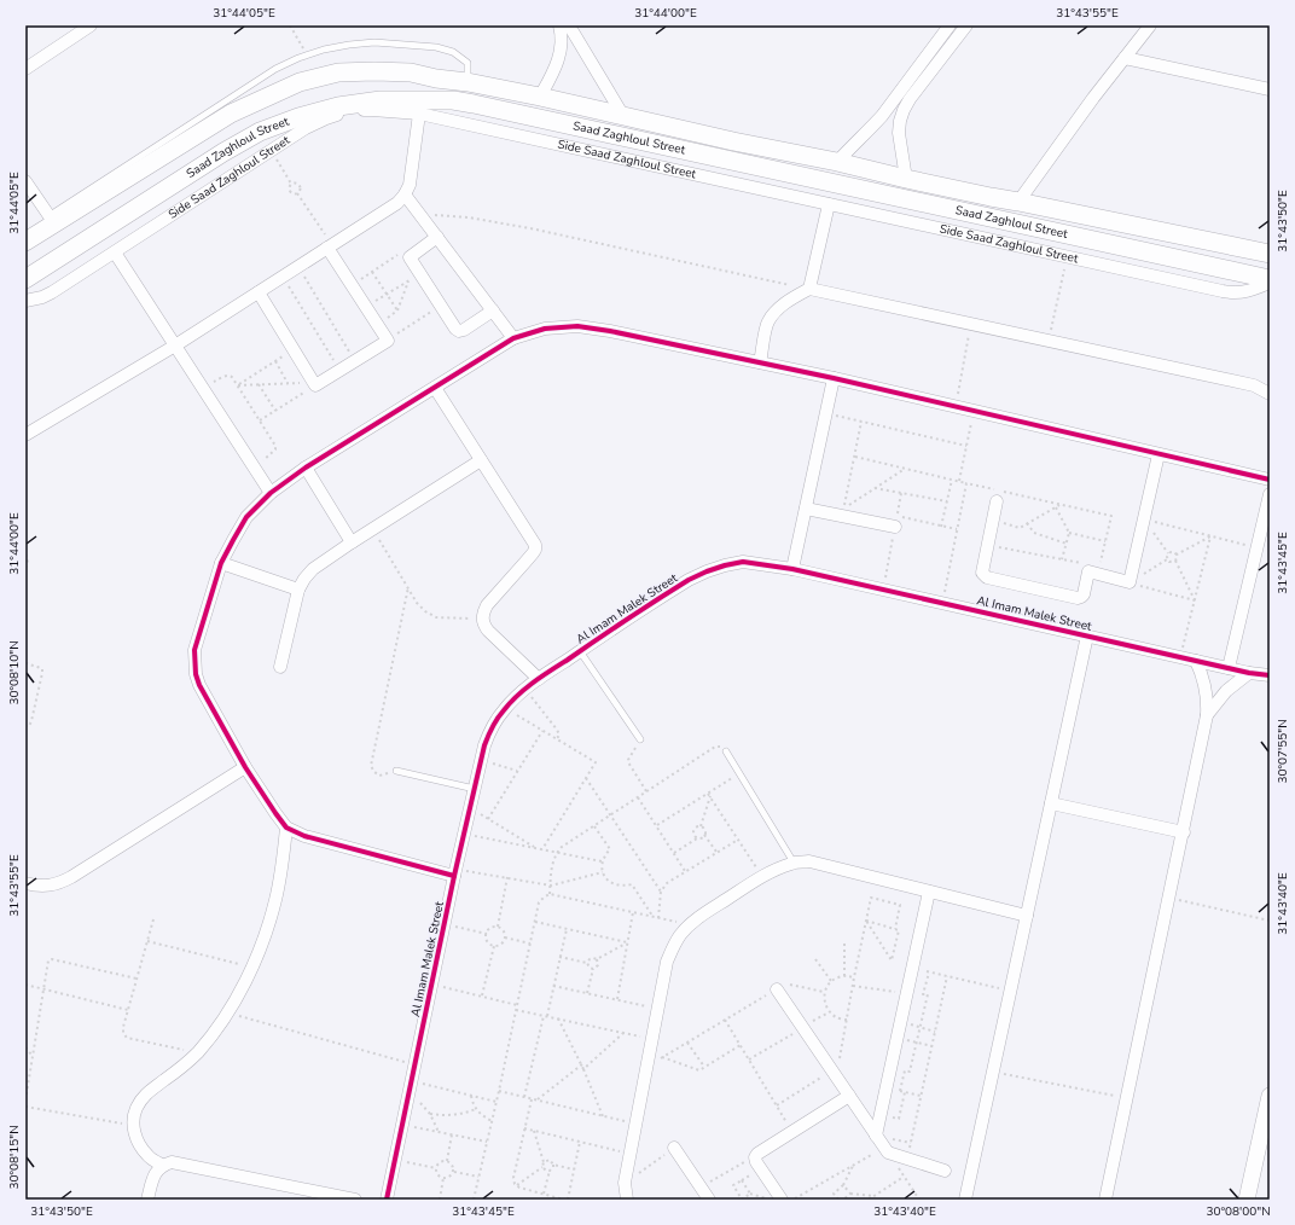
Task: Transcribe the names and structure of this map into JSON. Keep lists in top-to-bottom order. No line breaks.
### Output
{"streets":{"main road":["Saad Zaghloul Street"],"street":["Side Saad Zaghloul Street","Al Imam Malek Street"]},"crossings":[["Saad Zaghloul Street","Side Saad Zaghloul Street"]],"coordinates":["31°44'05\"E","31°44'00\"E","31°43'55\"E","31°43'50\"E","31°43'45\"E","30°08'10\"N","30°07'55\"N","31°43'40\"E","30°08'15\"N","30°08'00\"N"]}
